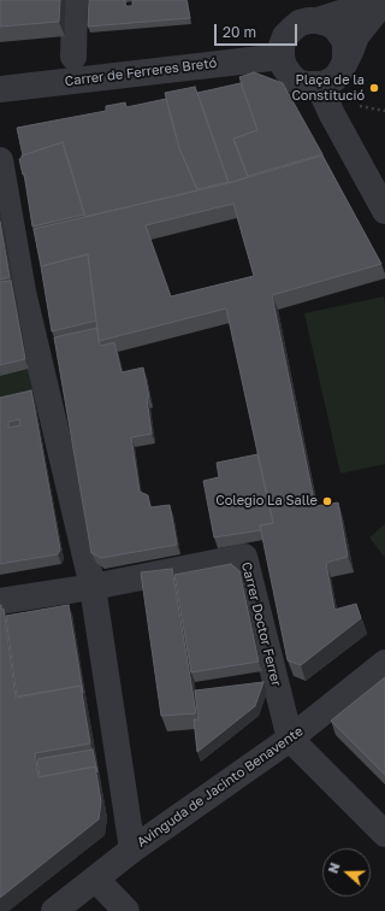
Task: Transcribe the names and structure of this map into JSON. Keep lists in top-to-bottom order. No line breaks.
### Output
{"streets":{"street":["Carrer de Ferreres Bretó","Carrer Doctor Ferrer","Avinguda de Jacinto Benavente"]},"crossings":[["Carrer Doctor Ferrer","Avinguda de Jacinto Benavente"]],"places":["Plaça de la Constitució","Colegio La Salle"],"scale_bar":"20 m","north":"left"}
